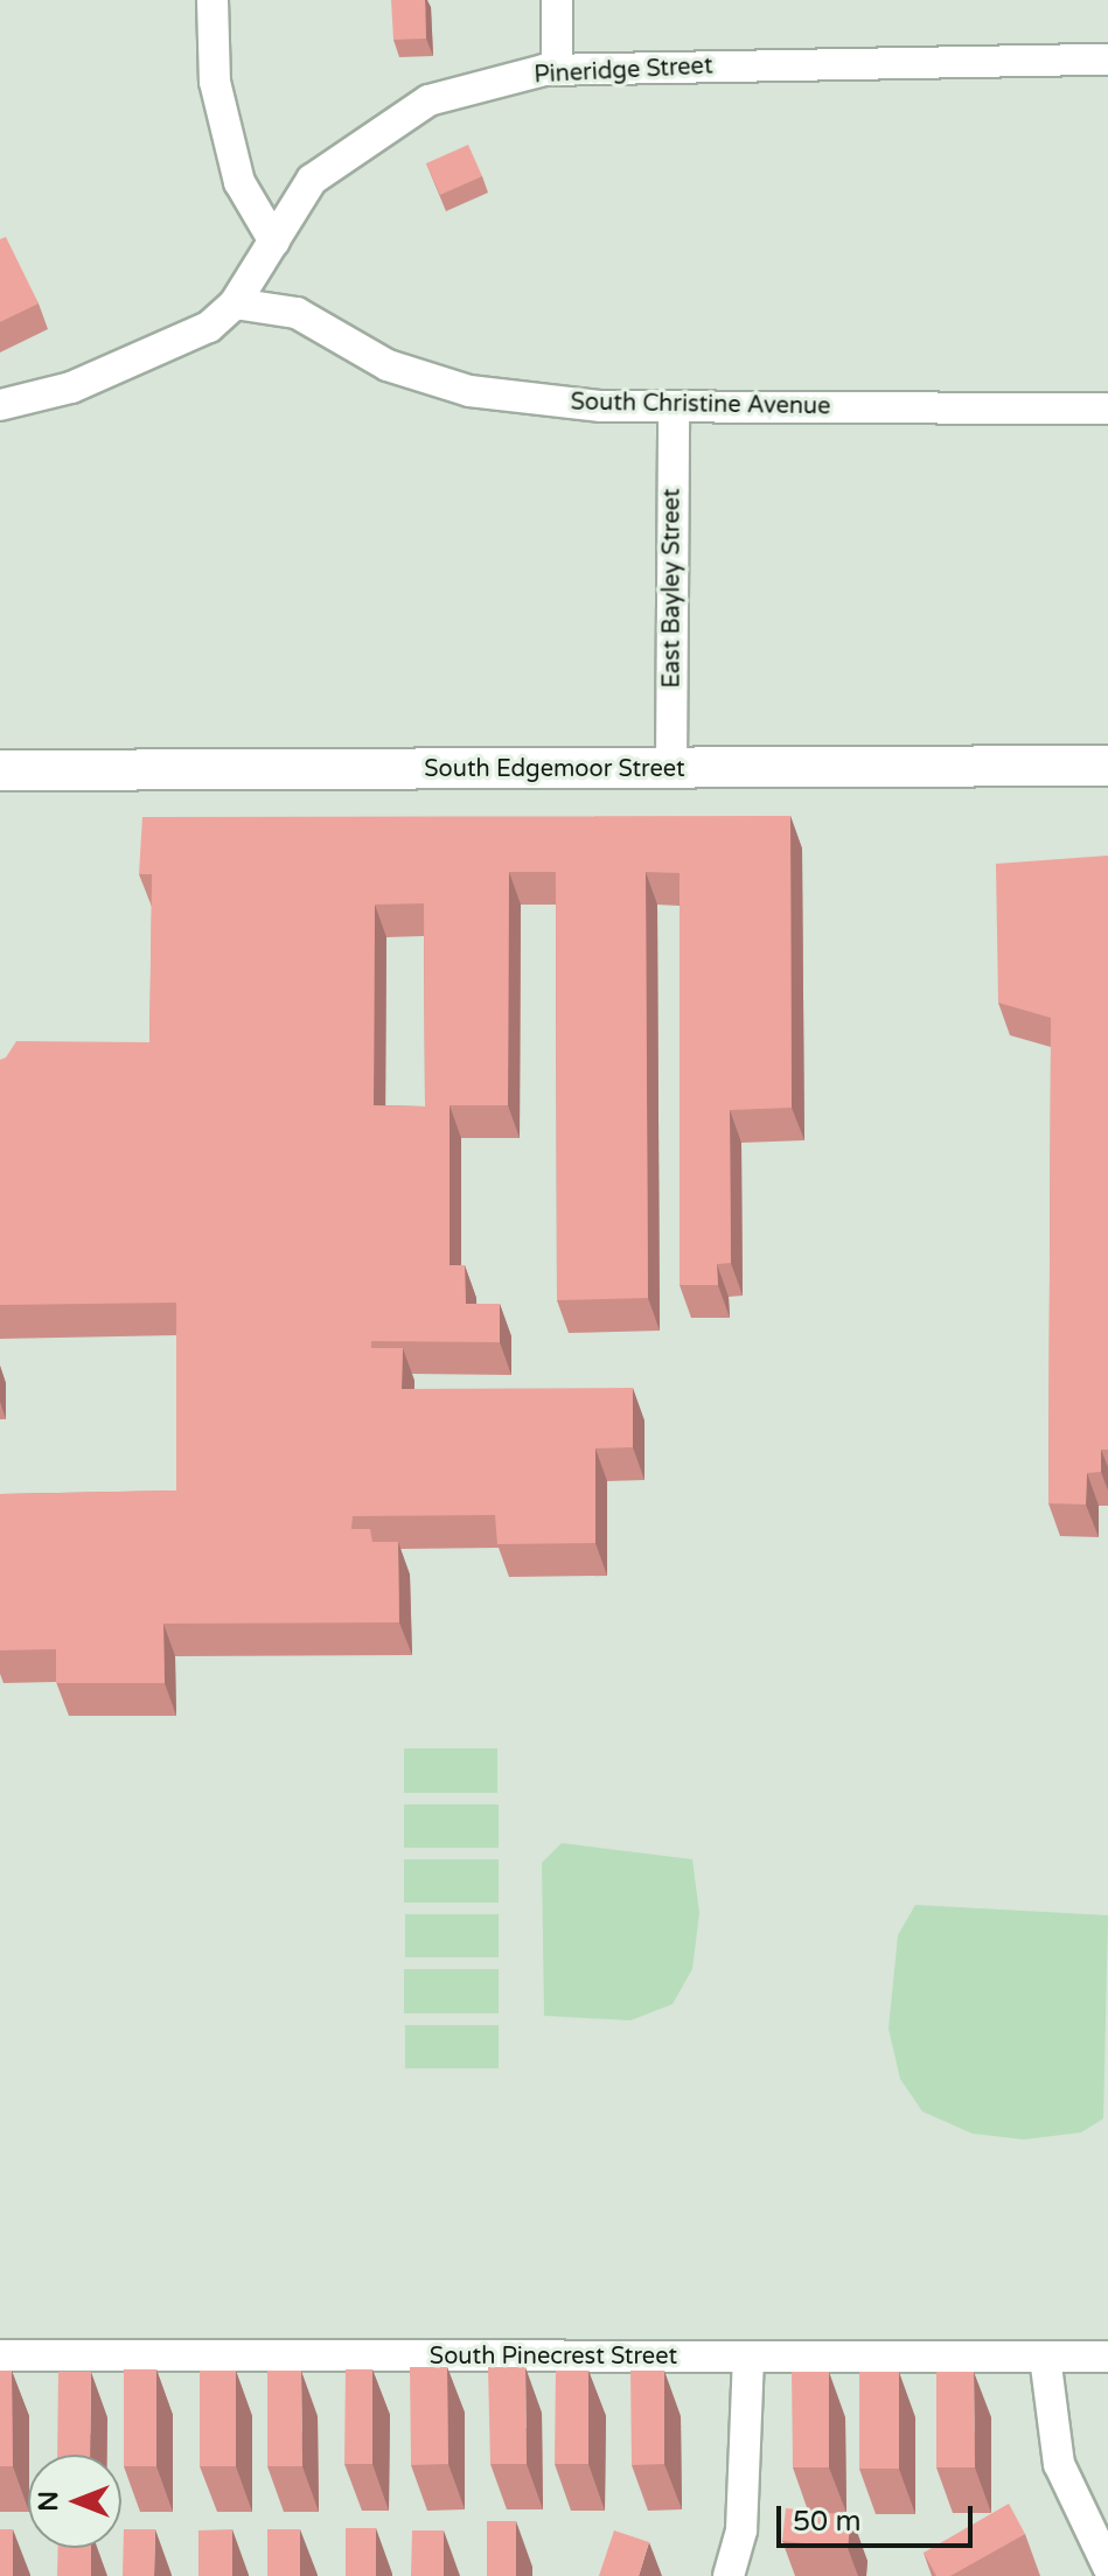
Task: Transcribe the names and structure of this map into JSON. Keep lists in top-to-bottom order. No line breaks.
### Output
{"streets":{"street":["Pineridge Street","South Christine Avenue","East Bayley Street","South Edgemoor Street","South Pinecrest Street"]},"crossings":[["Pineridge Street","South Christine Avenue"],["South Christine Avenue","East Bayley Street"],["East Bayley Street","South Edgemoor Street"]],"scale_bar":"50 m","north":"left"}
